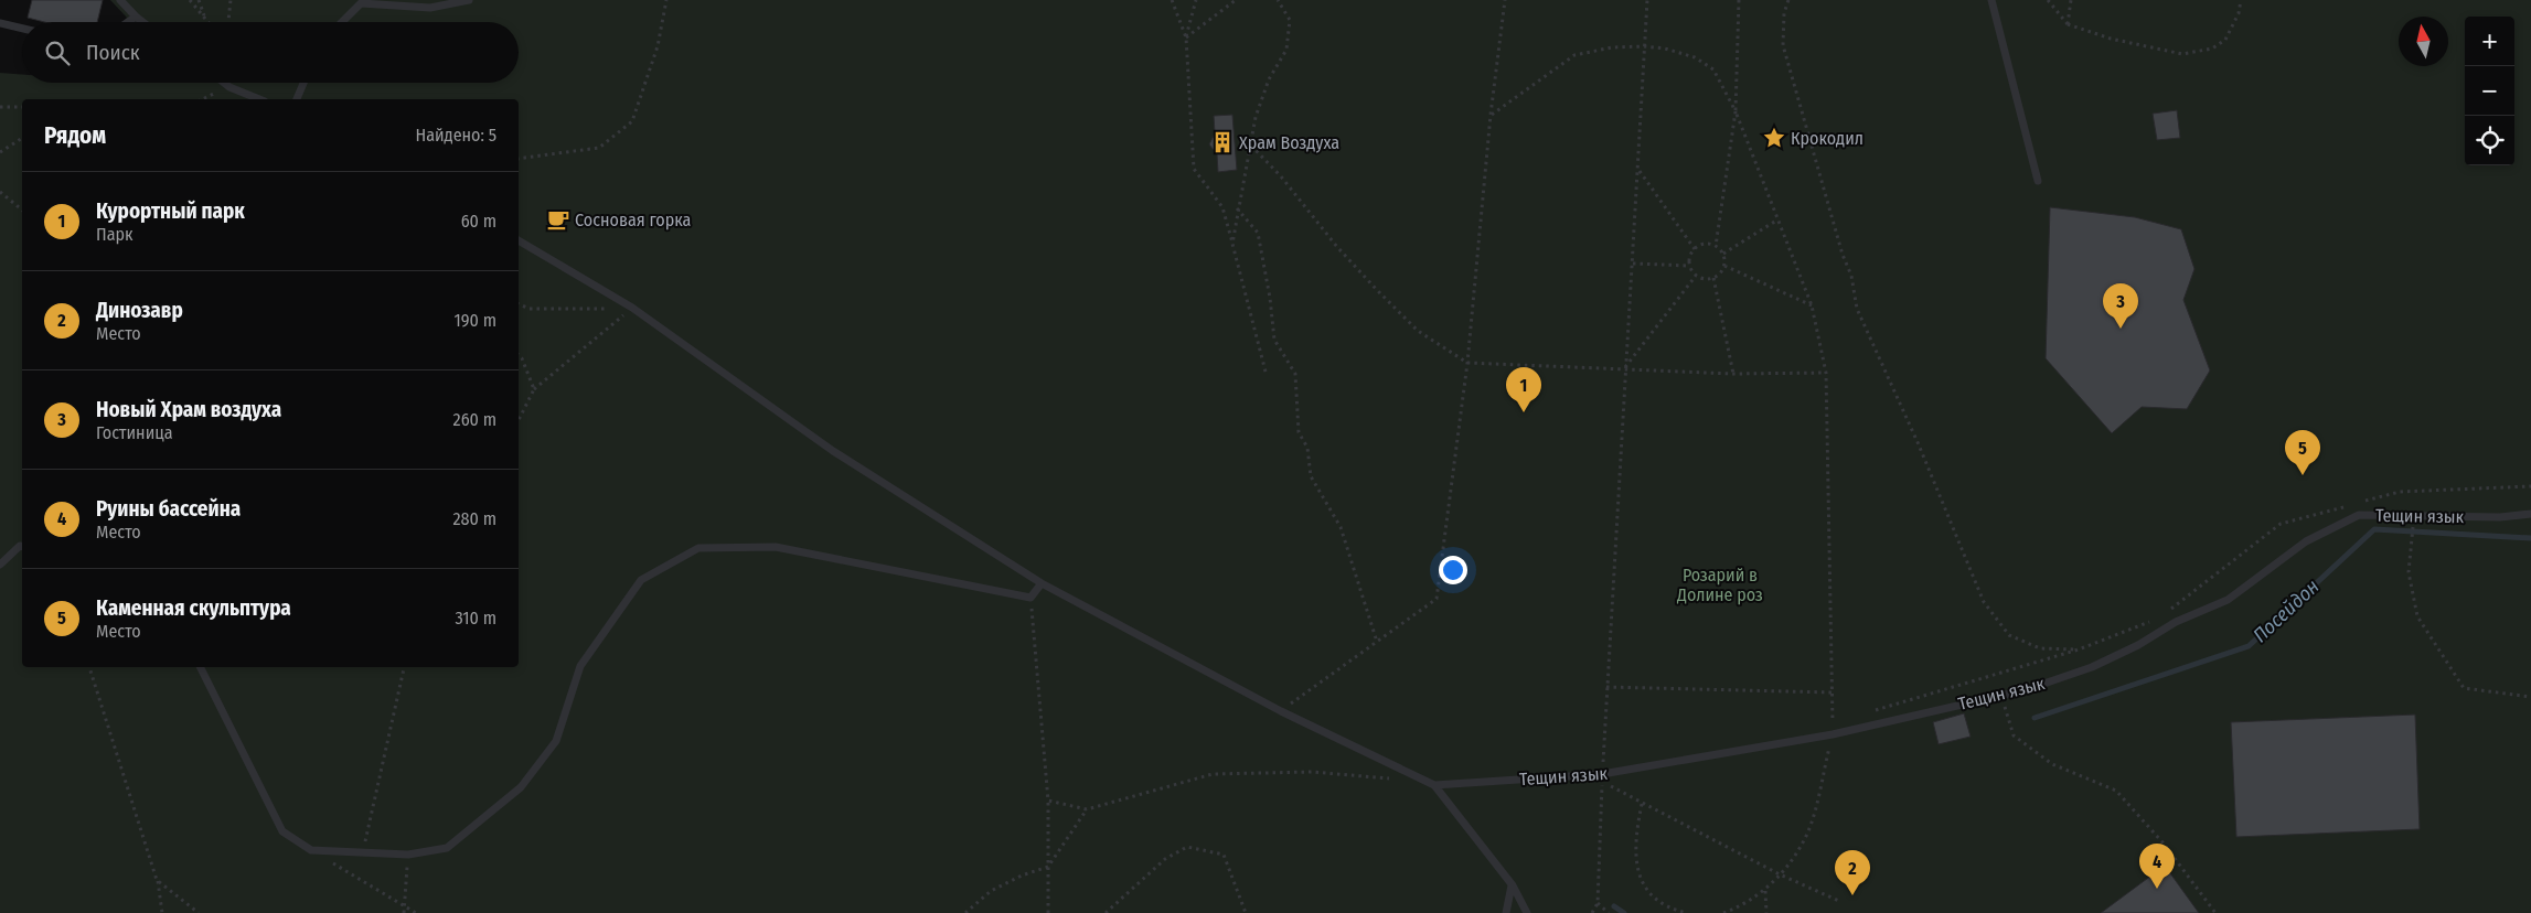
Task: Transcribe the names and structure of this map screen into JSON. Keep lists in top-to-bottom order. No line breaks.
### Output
{"streets":{"lane":["Тещин язык"]},"water":["Посейдон"],"parks":["Розарий в Долине роз"],"places":{"place":["Крокодил"],"building":["Храм Воздуха"],"cafe":["Сосновая горка"]},"north":"top","page":{"map_buttons":["+","−"],"search":"Поиск","heading":["Рядом","Найдено: 5"],"list":[{"mark":"1","name":"Курортный парк","note":"Парк","value":"60 m"},{"mark":"2","name":"Динозавр","note":"Место","value":"190 m"},{"mark":"3","name":"Новый Храм воздуха","note":"Гостиница","value":"260 m"},{"mark":"4","name":"Руины бассейна","note":"Место","value":"280 m"},{"mark":"5","name":"Каменная скульптура","note":"Место","value":"310 m"}],"pins":["3","1","5","4","2"]}}
